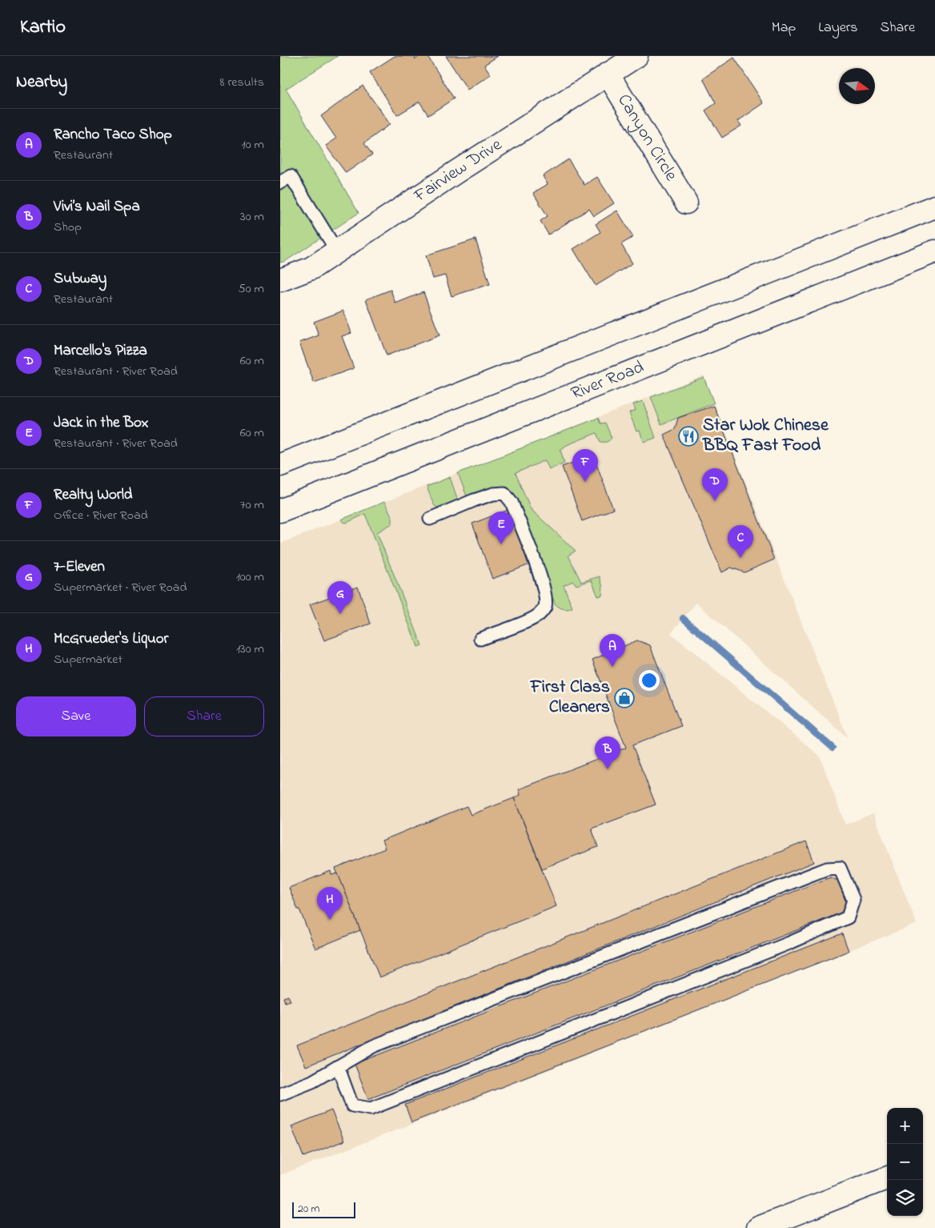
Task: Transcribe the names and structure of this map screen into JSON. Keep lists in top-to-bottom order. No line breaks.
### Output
{"streets":{"main road":["Canyon Circle","Fairview Drive","River Road"]},"crossings":[["Canyon Circle","Fairview Drive"]],"places":{"restaurant":["Star Wok Chinese BBQ Fast Food"],"shop":["First Class Cleaners"]},"scale_bar":"20 m","north":"right","page":{"header":"Kartio","nav":["Map","Layers","Share"],"heading":["Nearby","8 results"],"list":[{"mark":"A","name":"Rancho Taco Shop","note":"Restaurant","value":"10 m"},{"mark":"B","name":"Vivi’s Nail Spa","note":"Shop","value":"30 m"},{"mark":"C","name":"Subway","note":"Restaurant","value":"50 m"},{"mark":"D","name":"Marcello's Pizza","note":"Restaurant · River Road","value":"60 m"},{"mark":"E","name":"Jack in the Box","note":"Restaurant · River Road","value":"60 m"},{"mark":"F","name":"Realty World","note":"Office · River Road","value":"70 m"},{"mark":"G","name":"7-Eleven","note":"Supermarket · River Road","value":"100 m"},{"mark":"H","name":"McGrueder's Liquor","note":"Supermarket","value":"130 m"}],"pins":["F","D","E","C","G","A","B","H"],"buttons":["Save","Share"],"map_buttons":["+","−"],"scale":"20 m"}}
